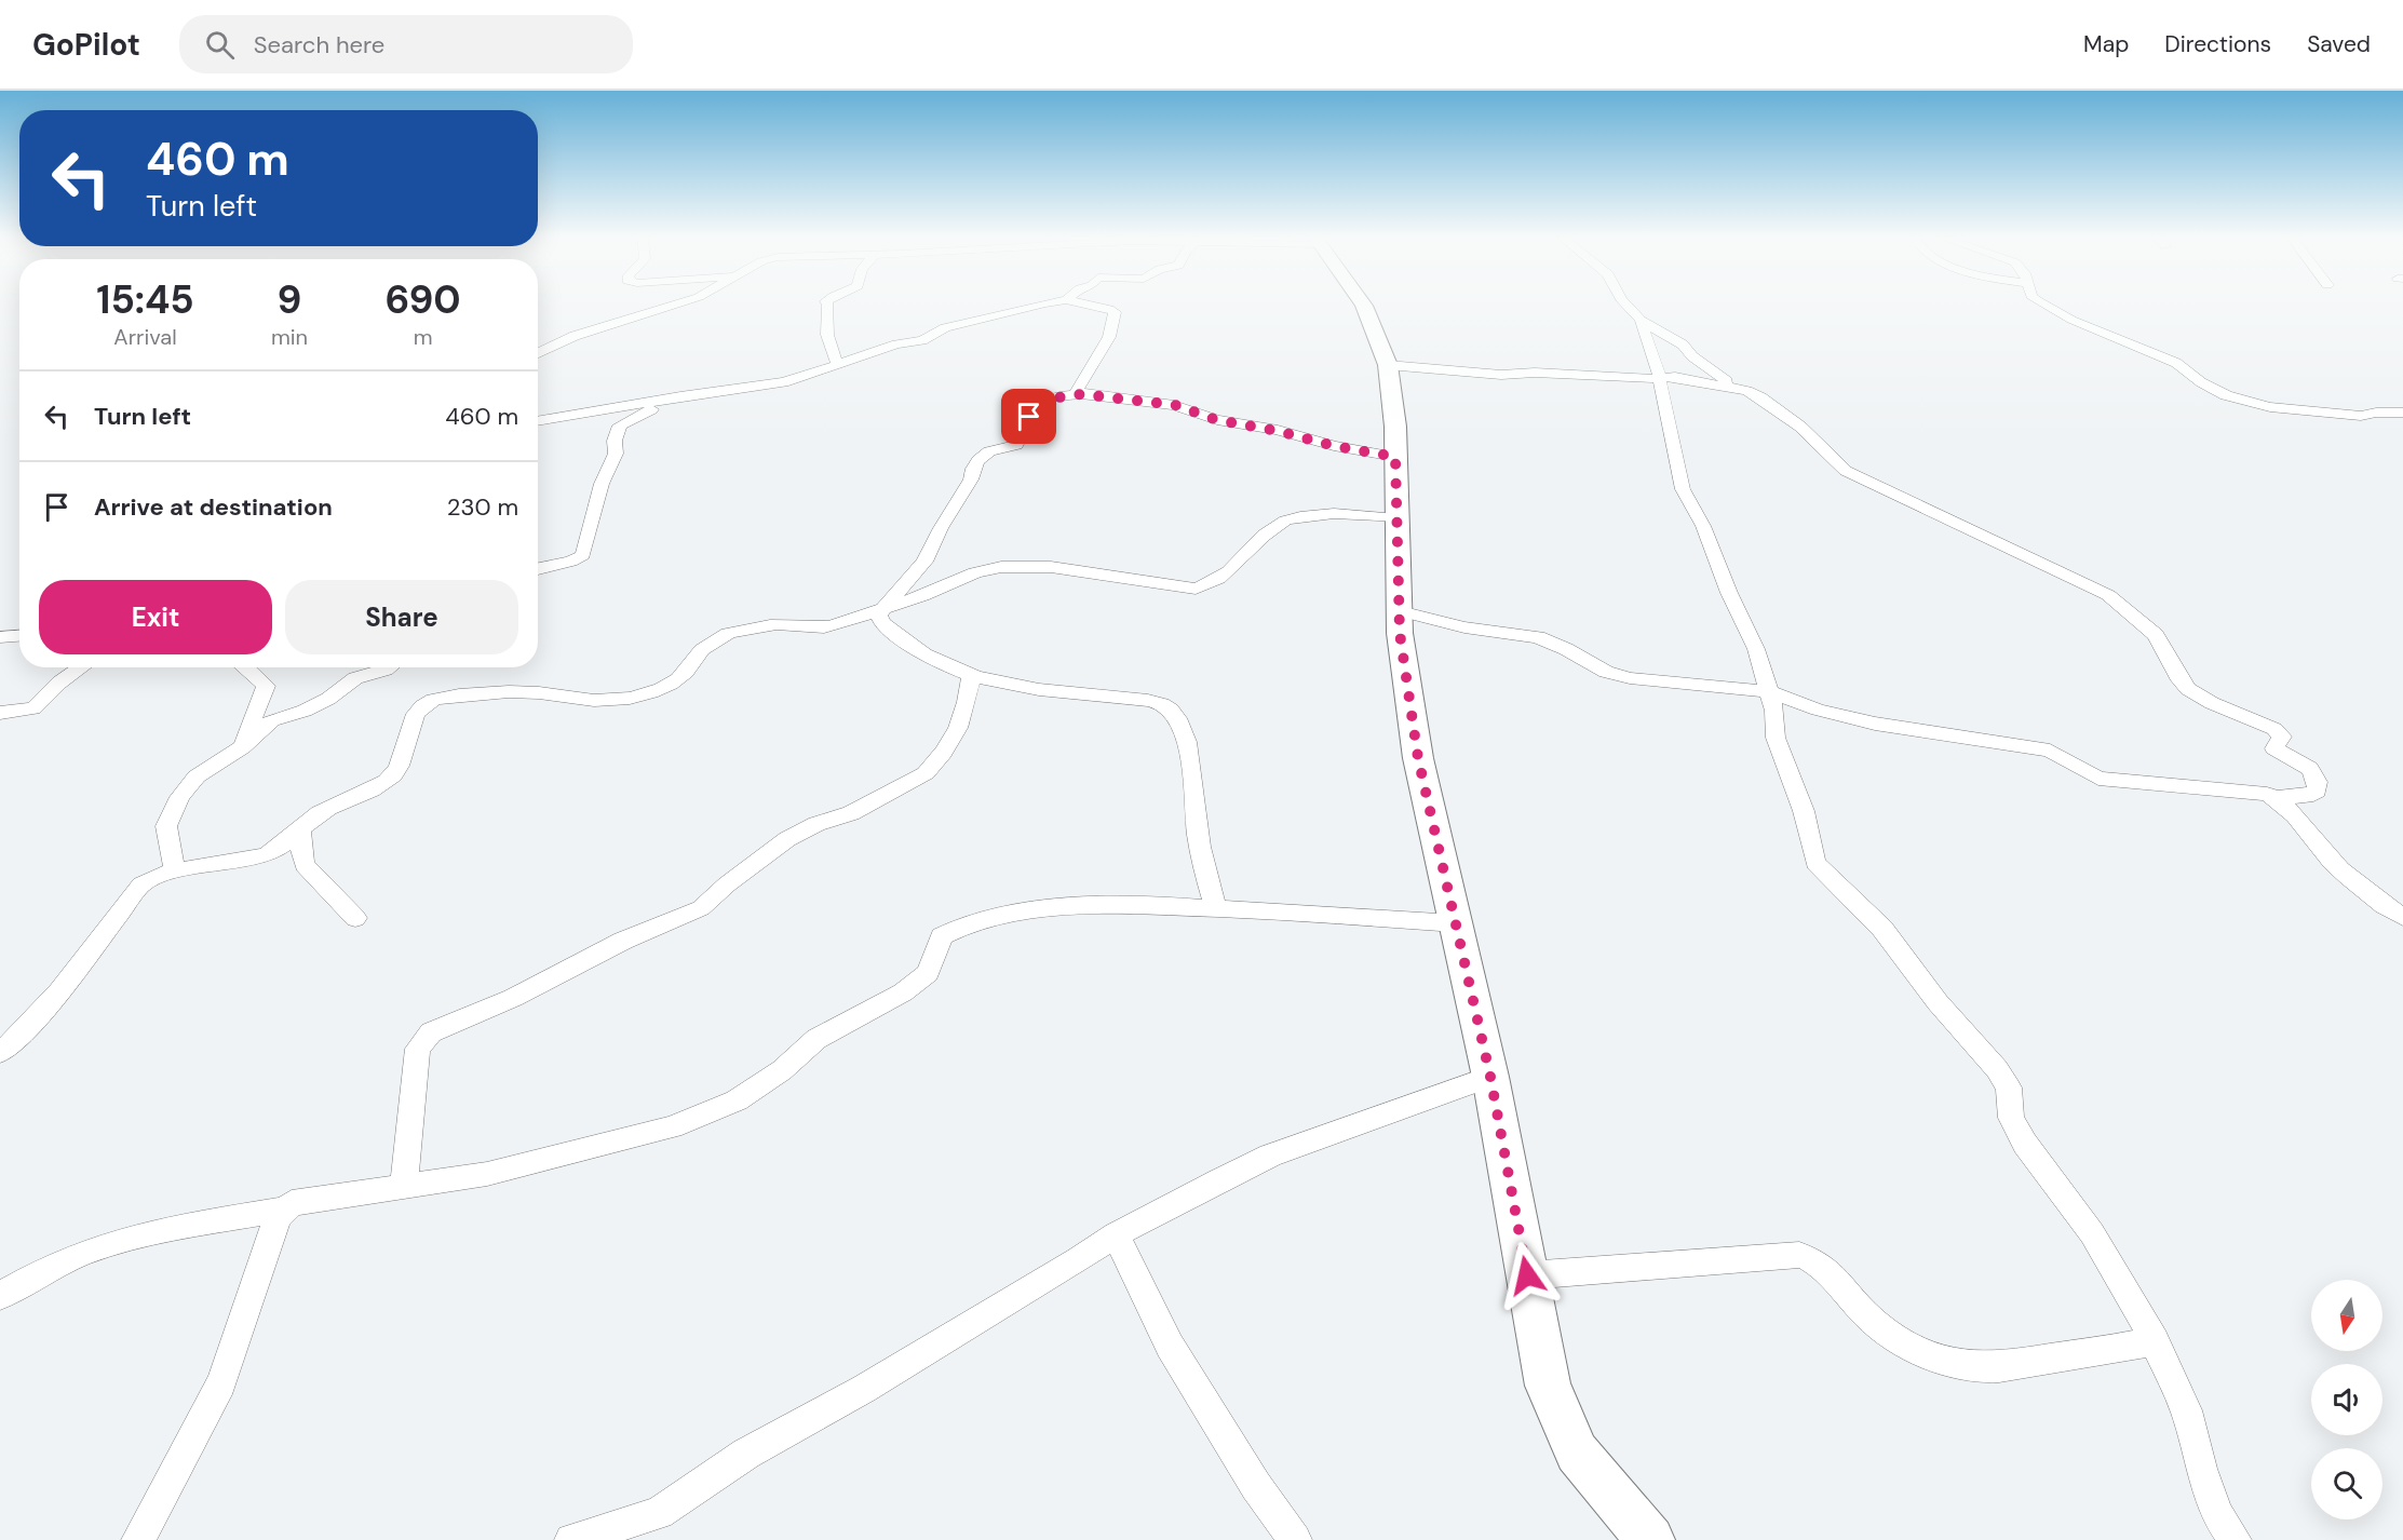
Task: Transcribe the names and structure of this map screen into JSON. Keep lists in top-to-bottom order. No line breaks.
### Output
{"north":"bottom","page":{"header":"GoPilot","search":"Search here","nav":["Map","Directions","Saved"],"turn":["460 m","Turn left"],"eta":["15:45","Arrival","9","min","690","m"],"list":[{"name":"Turn left","value":"460 m"},{"name":"Arrive at destination","value":"230 m"}],"buttons":["Exit","Share"]}}
